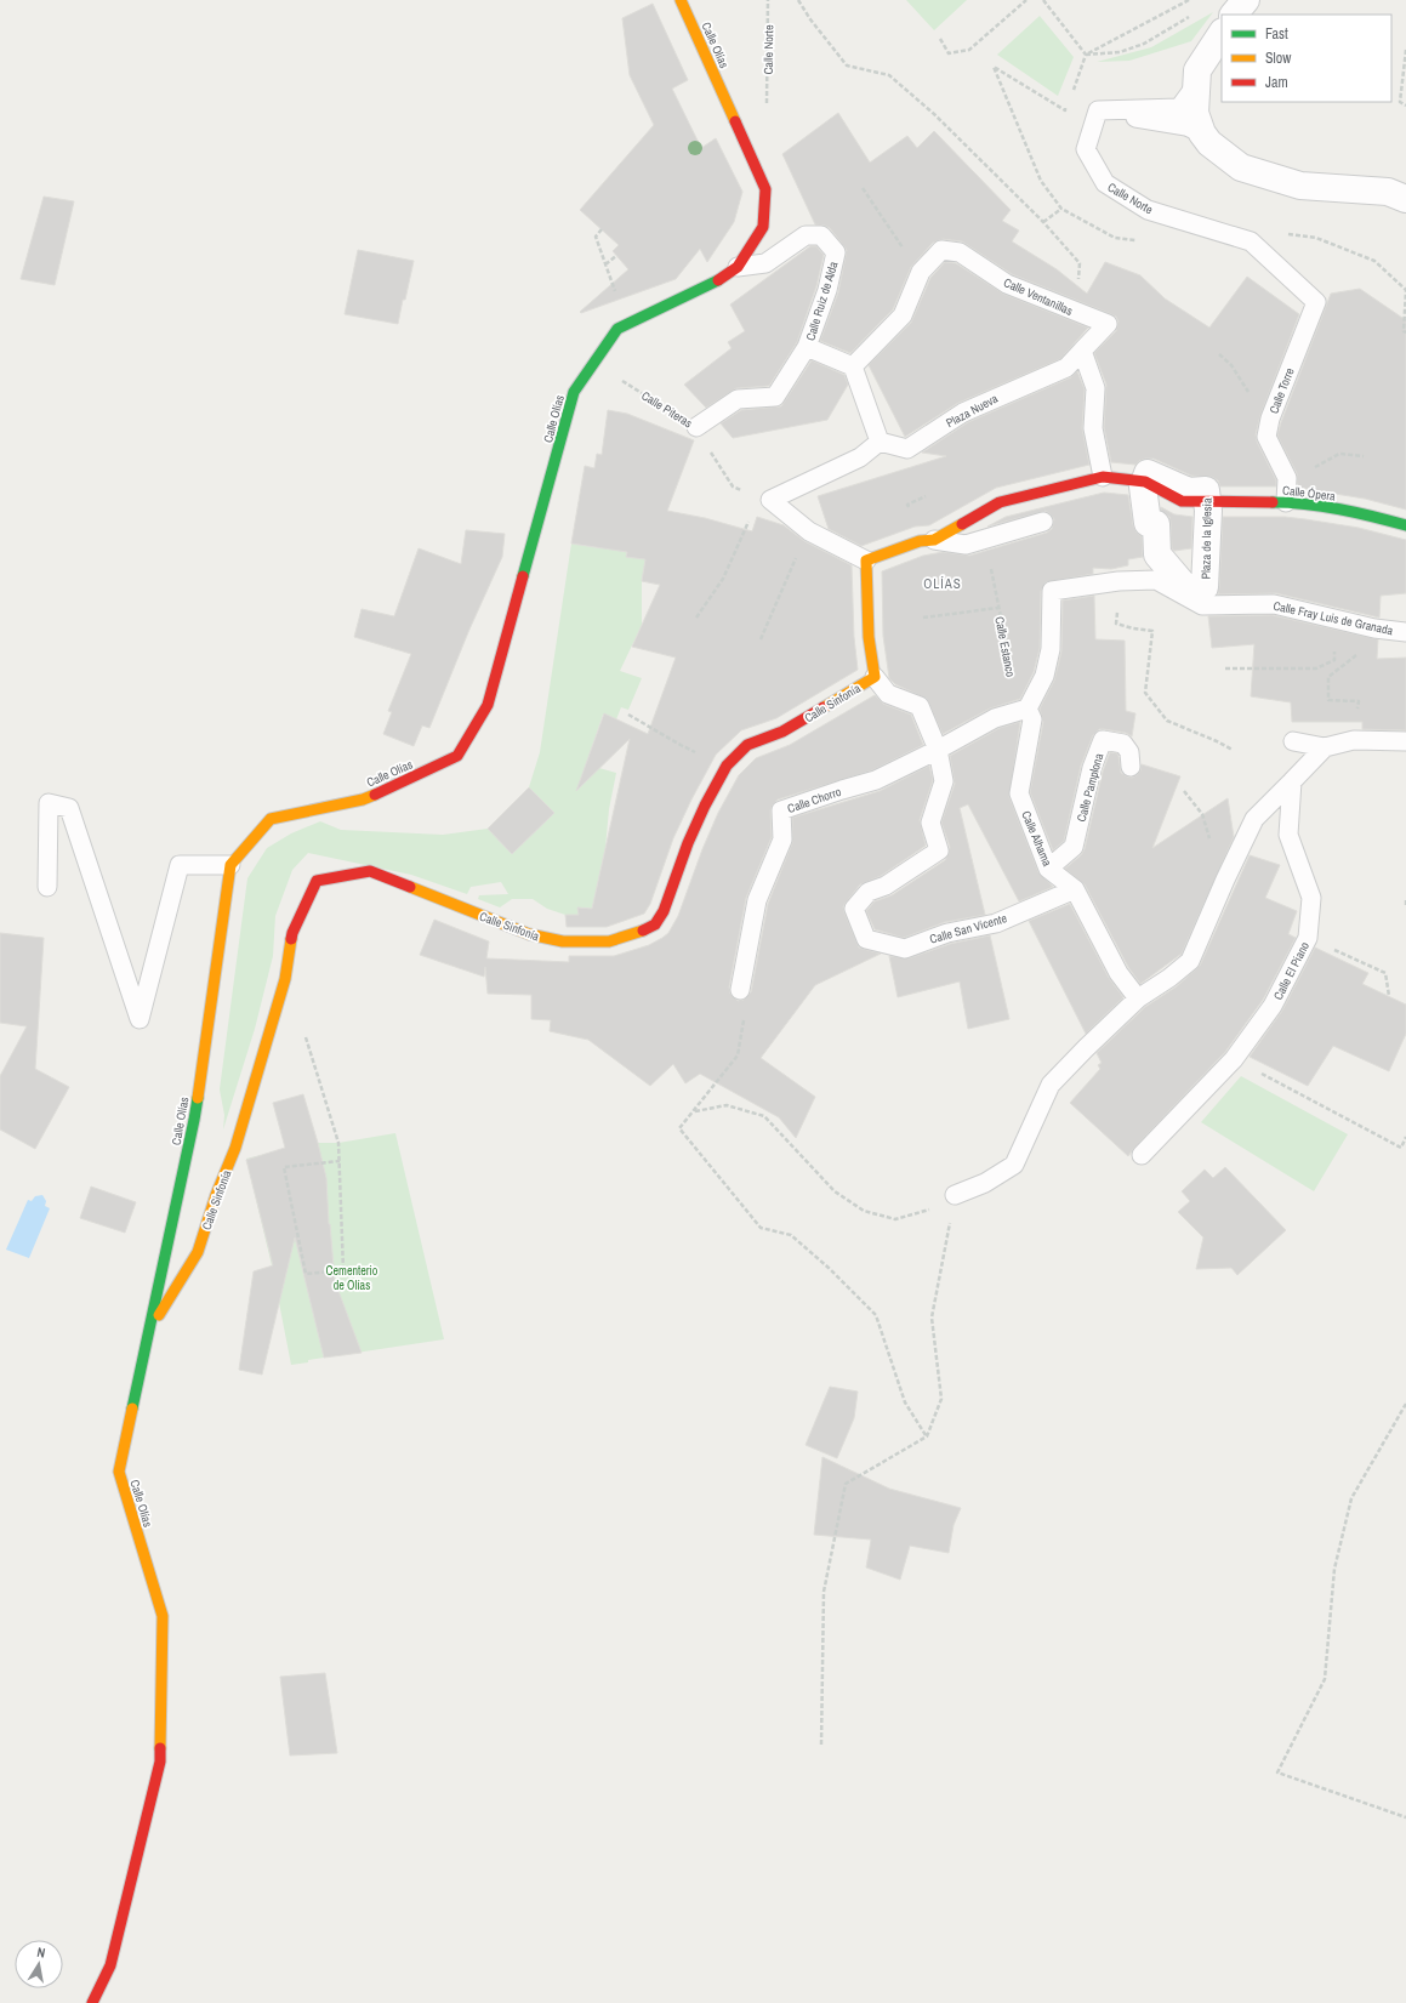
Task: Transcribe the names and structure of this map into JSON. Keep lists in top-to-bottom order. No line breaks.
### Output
{"streets":{"main road":["Calle Olías","Calle Ópera","Calle Sinfonía"],"street":["Plaza de la Iglesia"],"lane":["Calle Norte","Calle Ventanillas","Calle Ruiz de Alda","Calle Torre","Plaza Nueva","Calle Fray Luis de Granada","Calle Pamplona","Calle Chorro","Calle Alhama","Calle San Vicente","Calle El Piano"],"path":["Calle Piteras","Calle Estanco"]},"crossings":[["Calle Olías","Calle Norte"],["Calle Olías","Calle Ruiz de Alda"],["Calle Olías","Calle Piteras"],["Calle Olías","Calle Sinfonía"],["Calle Norte","Calle Torre"],["Calle Ventanillas","Calle Ruiz de Alda"],["Calle Ventanillas","Plaza Nueva"],["Calle Ruiz de Alda","Calle Piteras"],["Calle Torre","Calle Ópera"],["Calle Ópera","Plaza de la Iglesia"],["Calle Fray Luis de Granada","Calle Estanco"],["Calle Fray Luis de Granada","Calle Alhama"],["Calle Estanco","Calle Alhama"],["Calle Pamplona","Calle Alhama"],["Calle Chorro","Calle San Vicente"],["Calle Alhama","Calle San Vicente"]],"districts":["OLÍAS"],"parks":["Cementerio de Olías"],"legend":["Fast","Slow","Jam"],"north":"top"}
